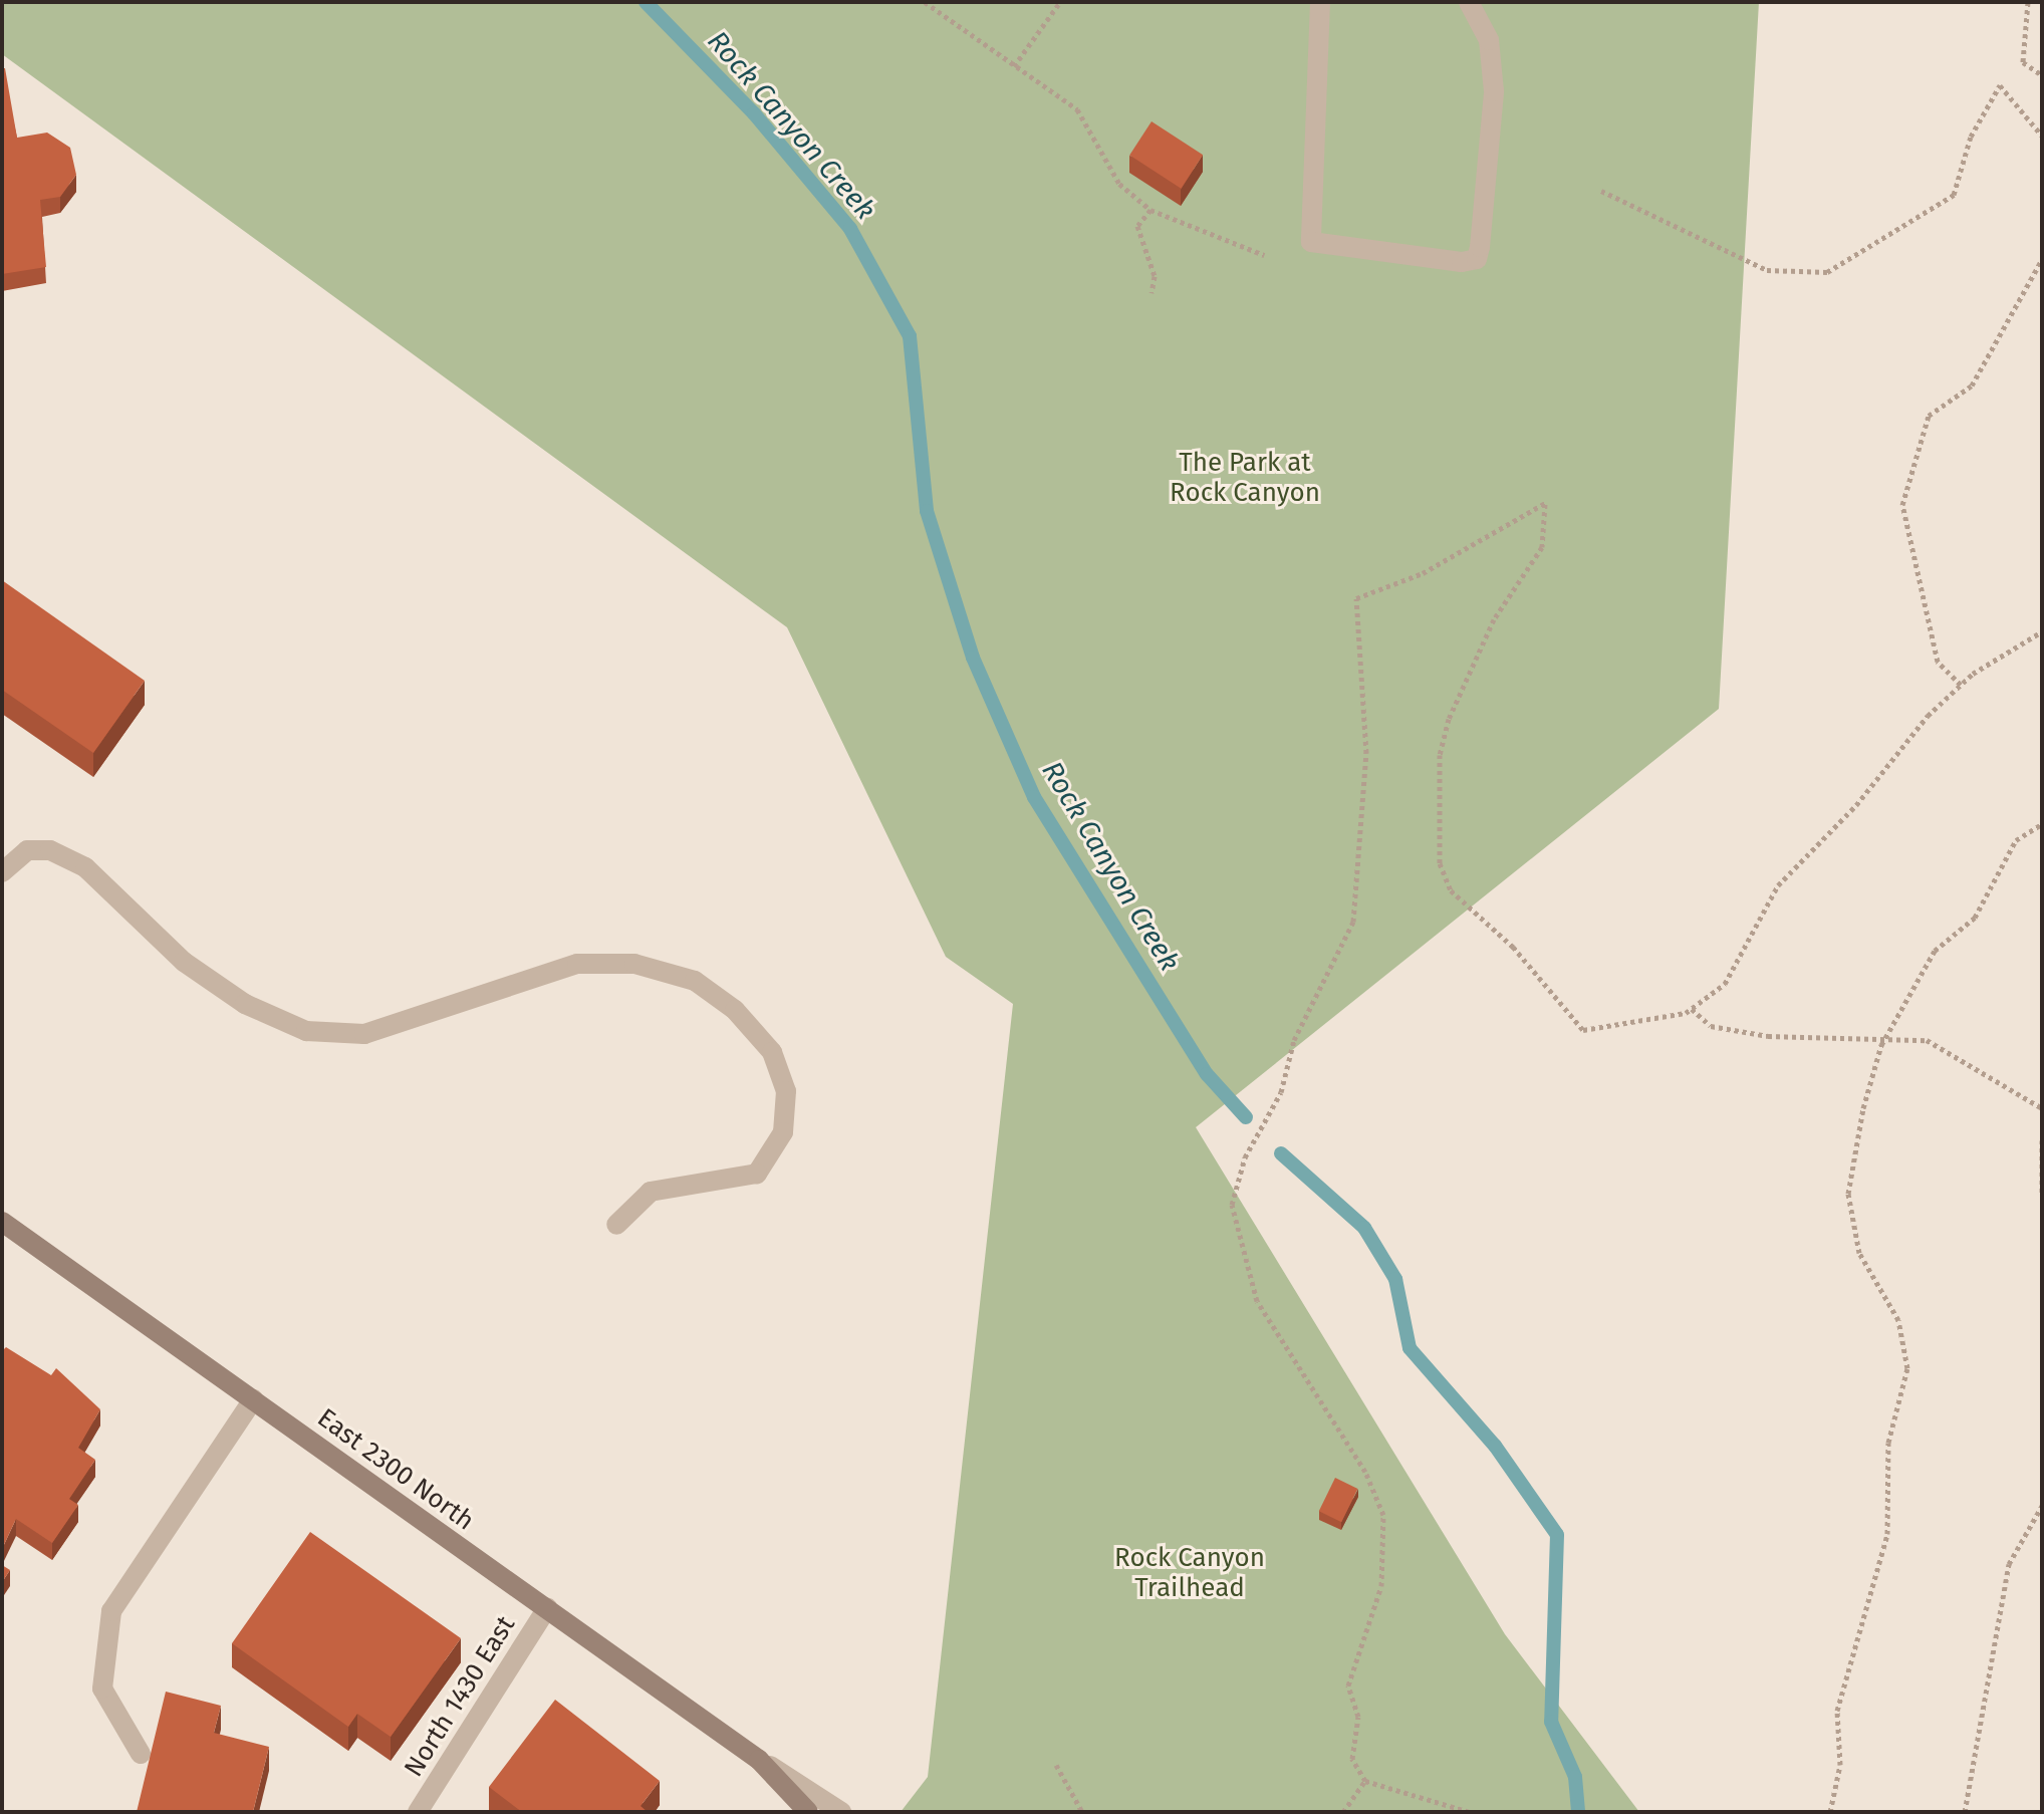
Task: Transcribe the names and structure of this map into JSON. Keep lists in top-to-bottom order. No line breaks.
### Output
{"streets":{"street":["East 2300 North","North 1430 East"]},"crossings":[["East 2300 North","North 1430 East"]],"water":["Rock Canyon Creek"],"parks":["The Park at Rock Canyon","Rock Canyon Trailhead"]}
